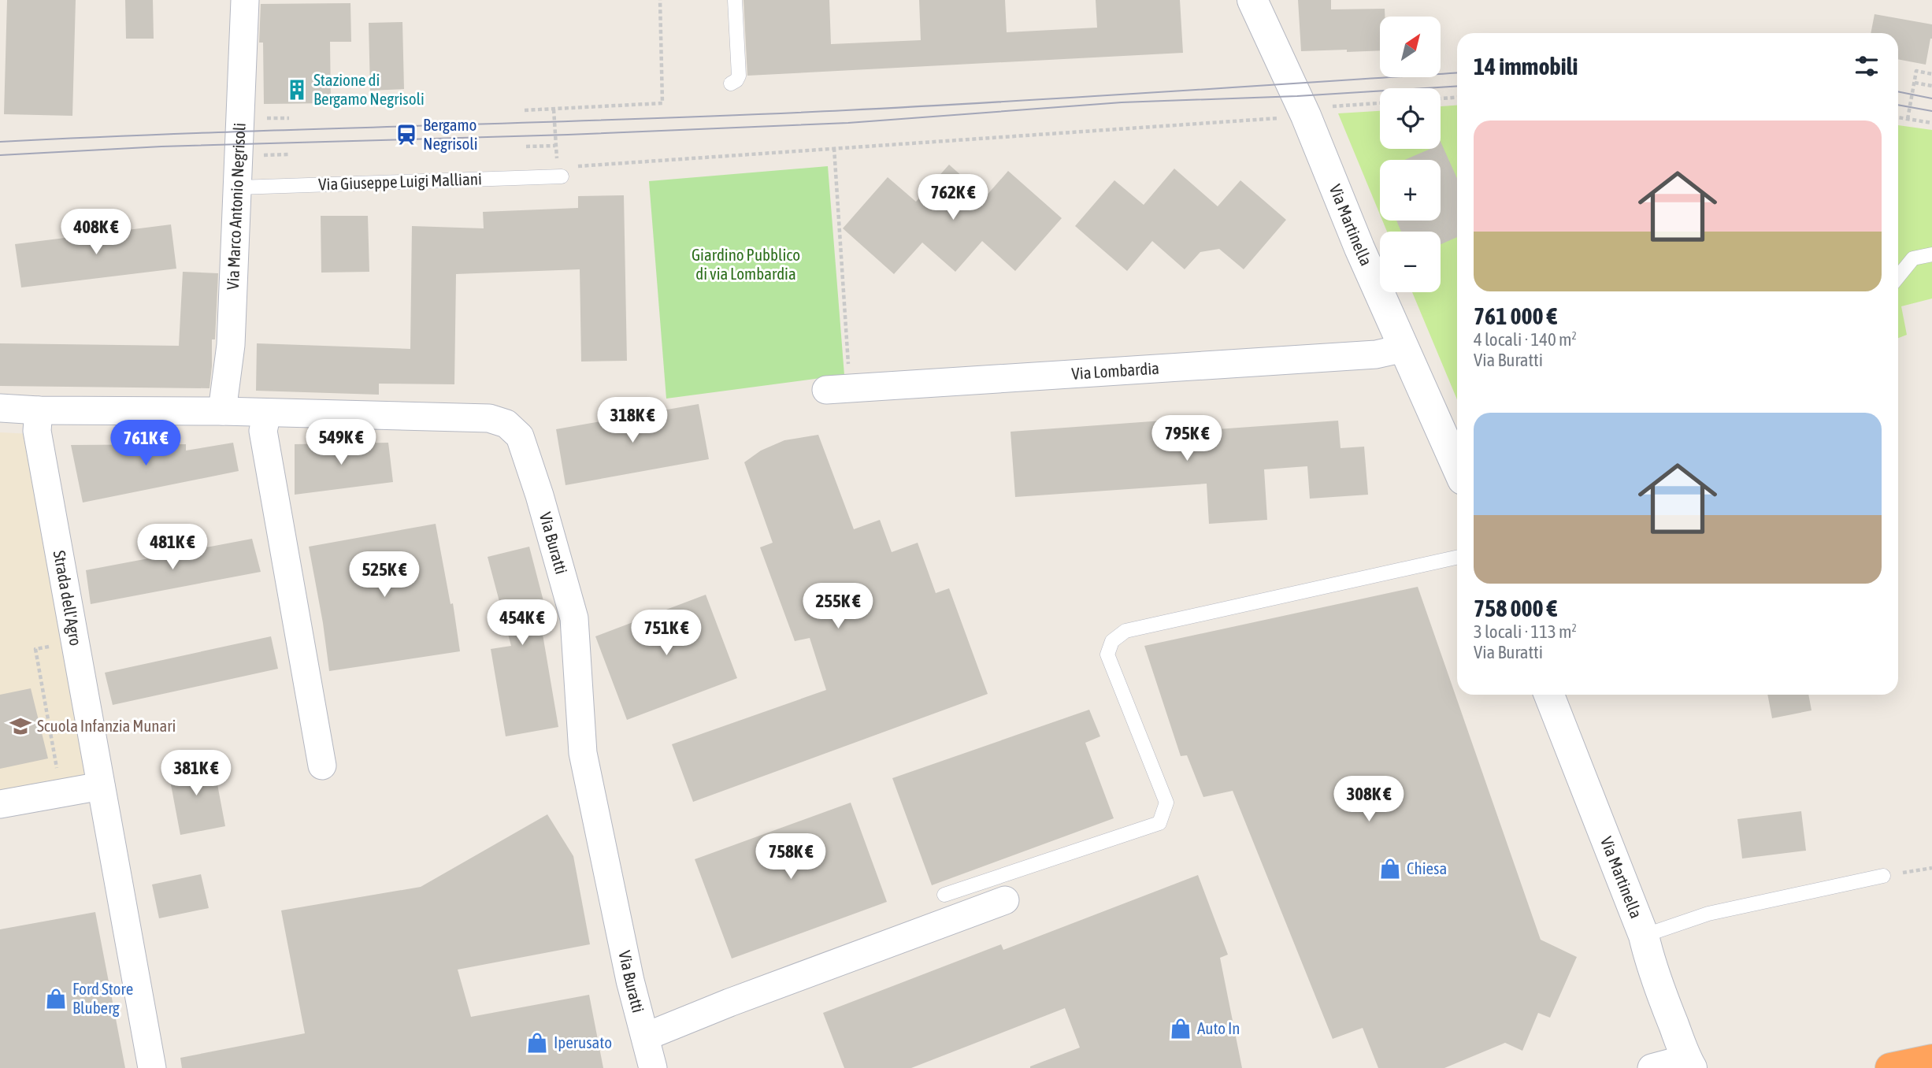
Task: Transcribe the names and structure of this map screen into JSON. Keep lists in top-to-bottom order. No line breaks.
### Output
{"streets":{"street":["Via Marco Antonio Negrisoli","Via Martinella","Via Lombardia","Via Buratti","Strada dell'Agro"],"lane":["Via Giuseppe Luigi Malliani"]},"crossings":[["Via Giuseppe Luigi Malliani","Via Marco Antonio Negrisoli"],["Via Marco Antonio Negrisoli","Via Buratti"],["Via Martinella","Via Lombardia"],["Via Buratti","Strada dell'Agro"]],"parks":["Giardino Pubblico di via Lombardia"],"places":{"building":["Stazione di Bergamo Negrisoli"],"station":["Bergamo Negrisoli"],"school or university":["Scuola Infanzia Munari"],"shop":["Chiesa","Ford Store Bluberg","Auto In","Iperusato"]},"north":"top right","page":{"map_buttons":["+","−"],"heading":"14 immobili","list":[{"name":"761 000 €","note":"4 locali · 140 m² · Via Buratti"},{"name":"758 000 €","note":"3 locali · 113 m² · Via Buratti"}],"price":["762K €","408K €","318K €","795K €","549K €","761K €","481K €","525K €","255K €","454K €","751K €","381K €","308K €","758K €"]}}
